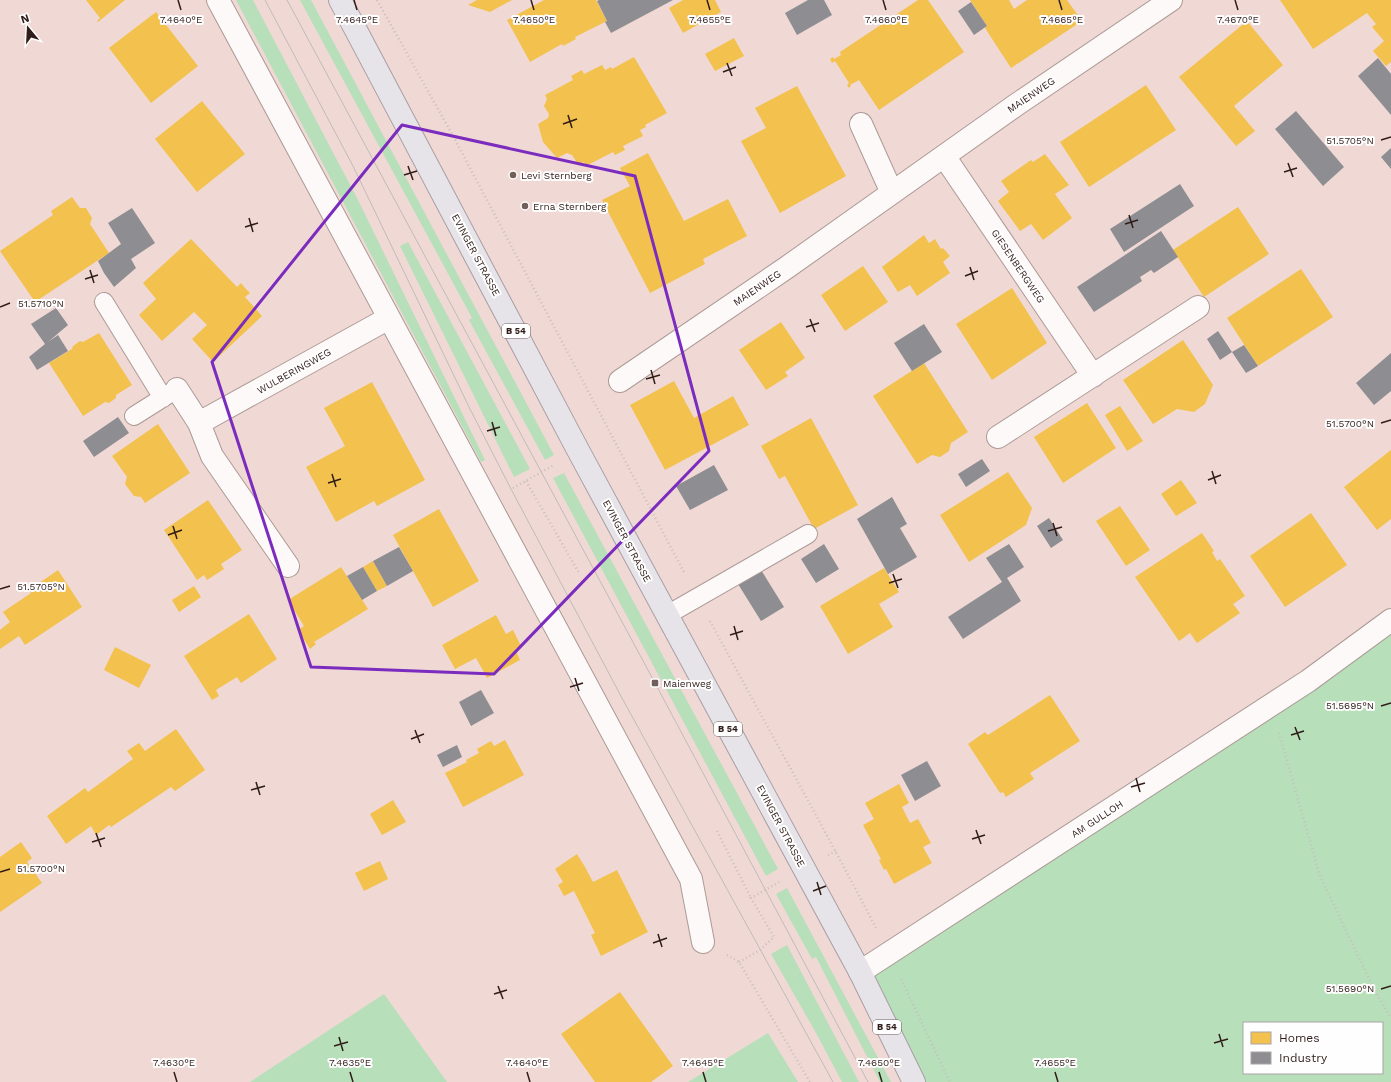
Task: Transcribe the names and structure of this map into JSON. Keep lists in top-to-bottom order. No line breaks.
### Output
{"streets":{"main road":["EVINGER STRASSE","B 54"],"street":["MAIENWEG","GIESENBERGWEG","WULBERINGWEG","AM GULLOH"]},"crossings":[["MAIENWEG","GIESENBERGWEG"],["EVINGER STRASSE","AM GULLOH"]],"places":{"other":["Levi Sternberg","Erna Sternberg"],"transit":["Maienweg"]},"legend":["Homes","Industry"],"north":"top","coordinates":["7.4640°E","7.4645°E","7.4650°E","7.4655°E","7.4660°E","7.4665°E","7.4670°E","51.5705°N","51.5710°N","51.5700°N","51.5695°N","51.5690°N","7.4630°E","7.4635°E"]}
